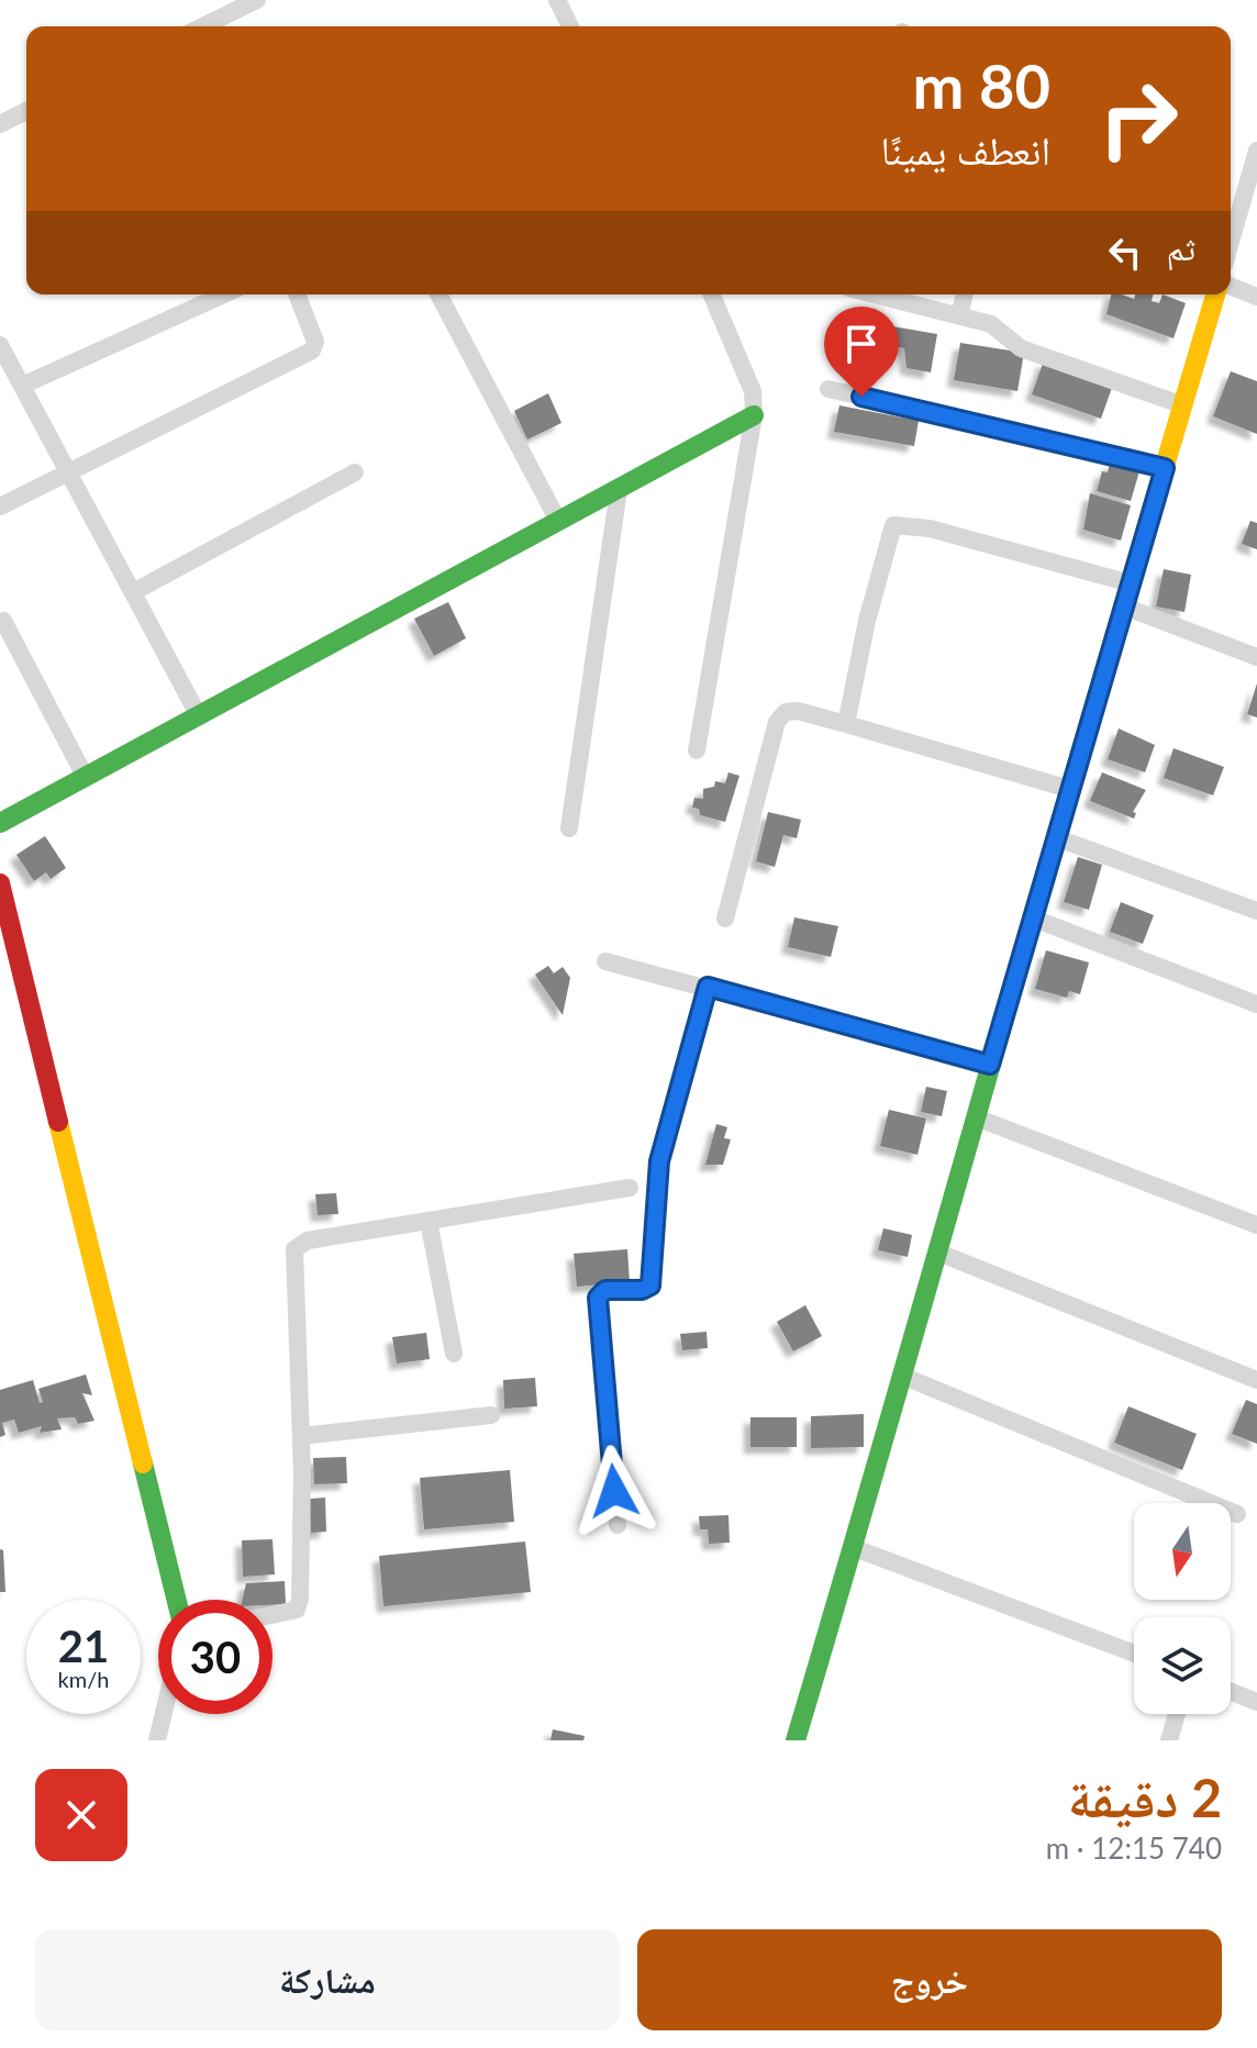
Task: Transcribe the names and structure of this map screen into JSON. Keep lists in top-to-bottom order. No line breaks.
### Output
{"north":"bottom","page":{"turn":["80 m","انعطف يمينًا"],"then":"ثم","speed":"21 km/h","limit":"30","heading":["2 دقيقة","740 m · 12:15"],"buttons":["خروج","مشاركة"]}}
